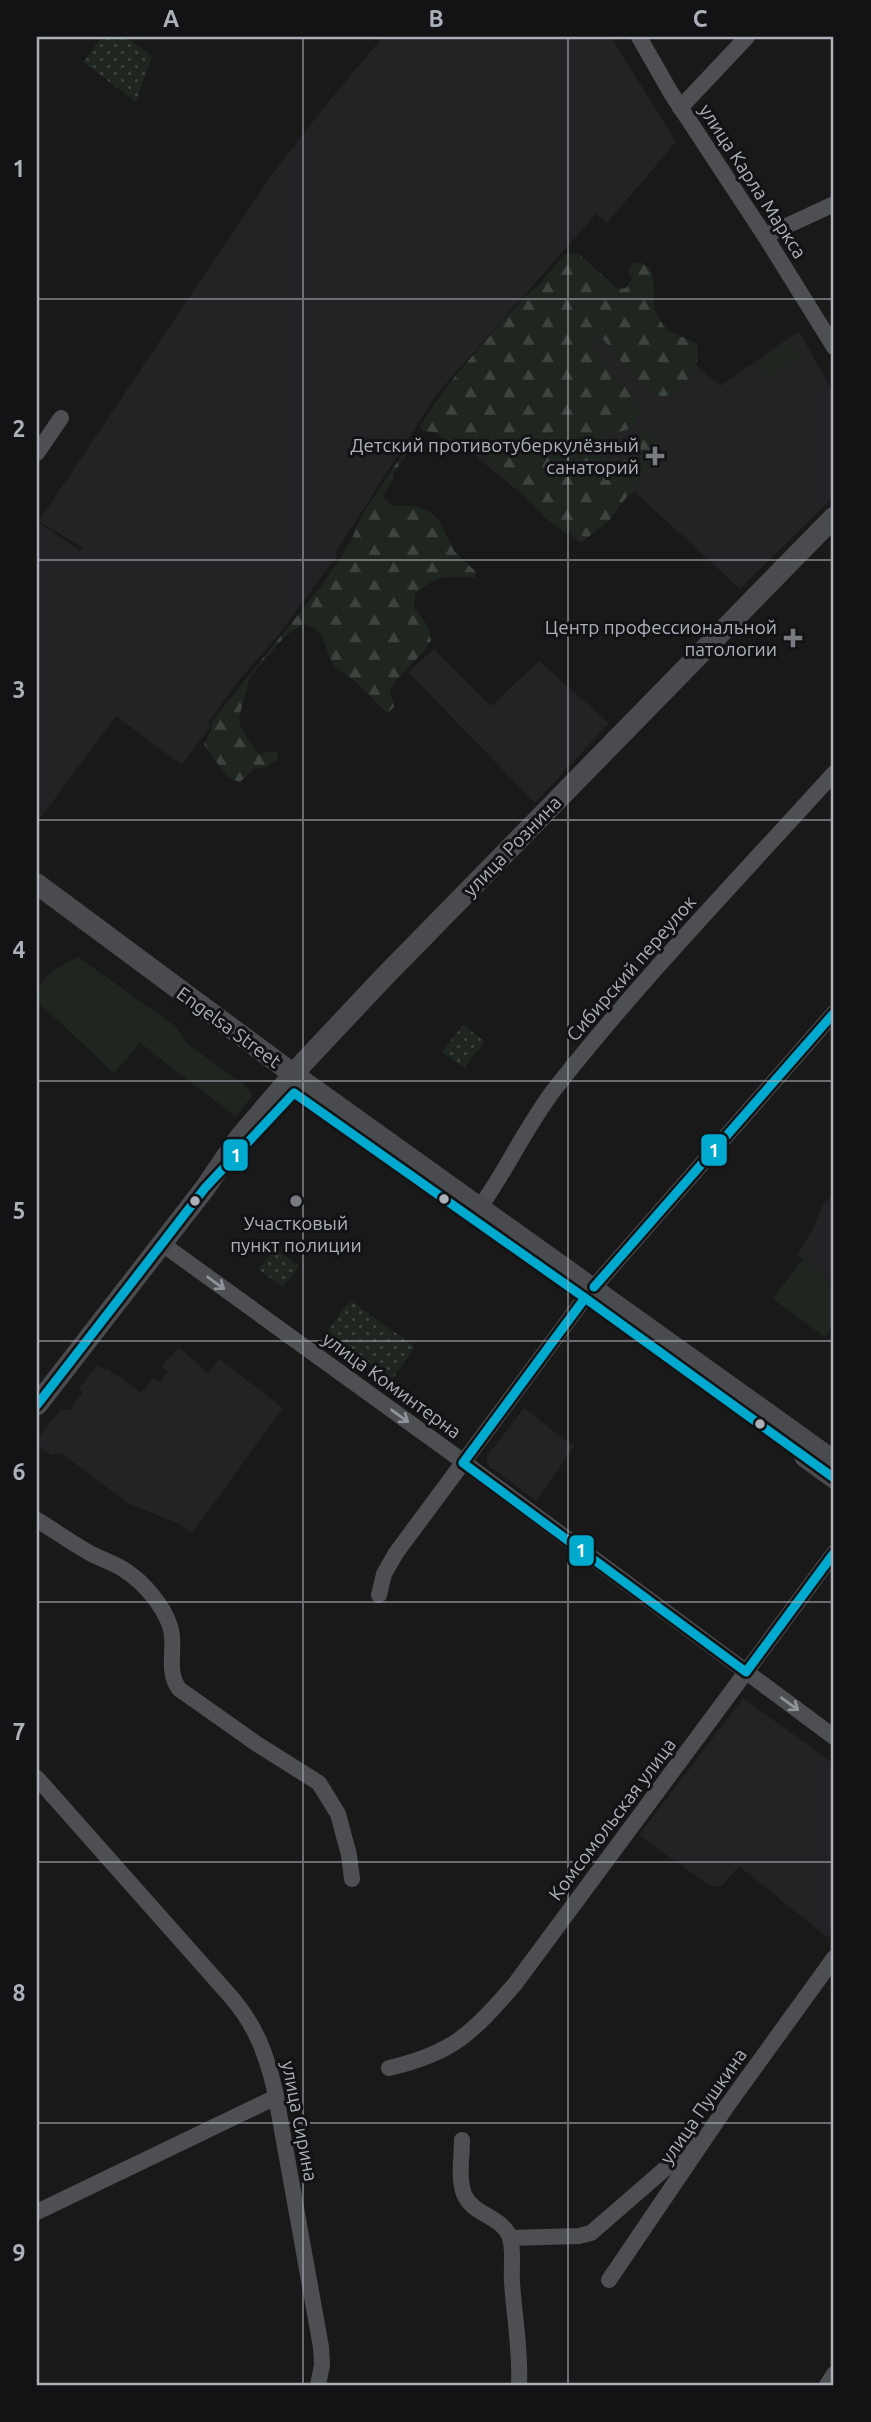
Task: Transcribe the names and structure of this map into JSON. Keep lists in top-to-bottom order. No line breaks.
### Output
{"streets":{"main road":["улица Рознина","Engelsa Street"],"street":["улица Карла Маркса","Сибирский переулок","улица Коминтерна","Комсомольская улица","улица Пушкина","улица Сирина"]},"crossings":[["улица Рознина","Engelsa Street"],["улица Рознина","улица Коминтерна"],["Сибирский переулок","Engelsa Street"],["улица Коминтерна","Комсомольская улица"]],"one_way":["улица Коминтерна"],"places":{"health":["Детский противотуберкулёзный санаторий","Центр профессиональной патологии"],"other":["Участковый пункт полиции"]},"lines":["transit line 1"],"grid":{"columns":["A","B","C"],"rows":["1","2","3","4","5","6","7","8","9"]}}
